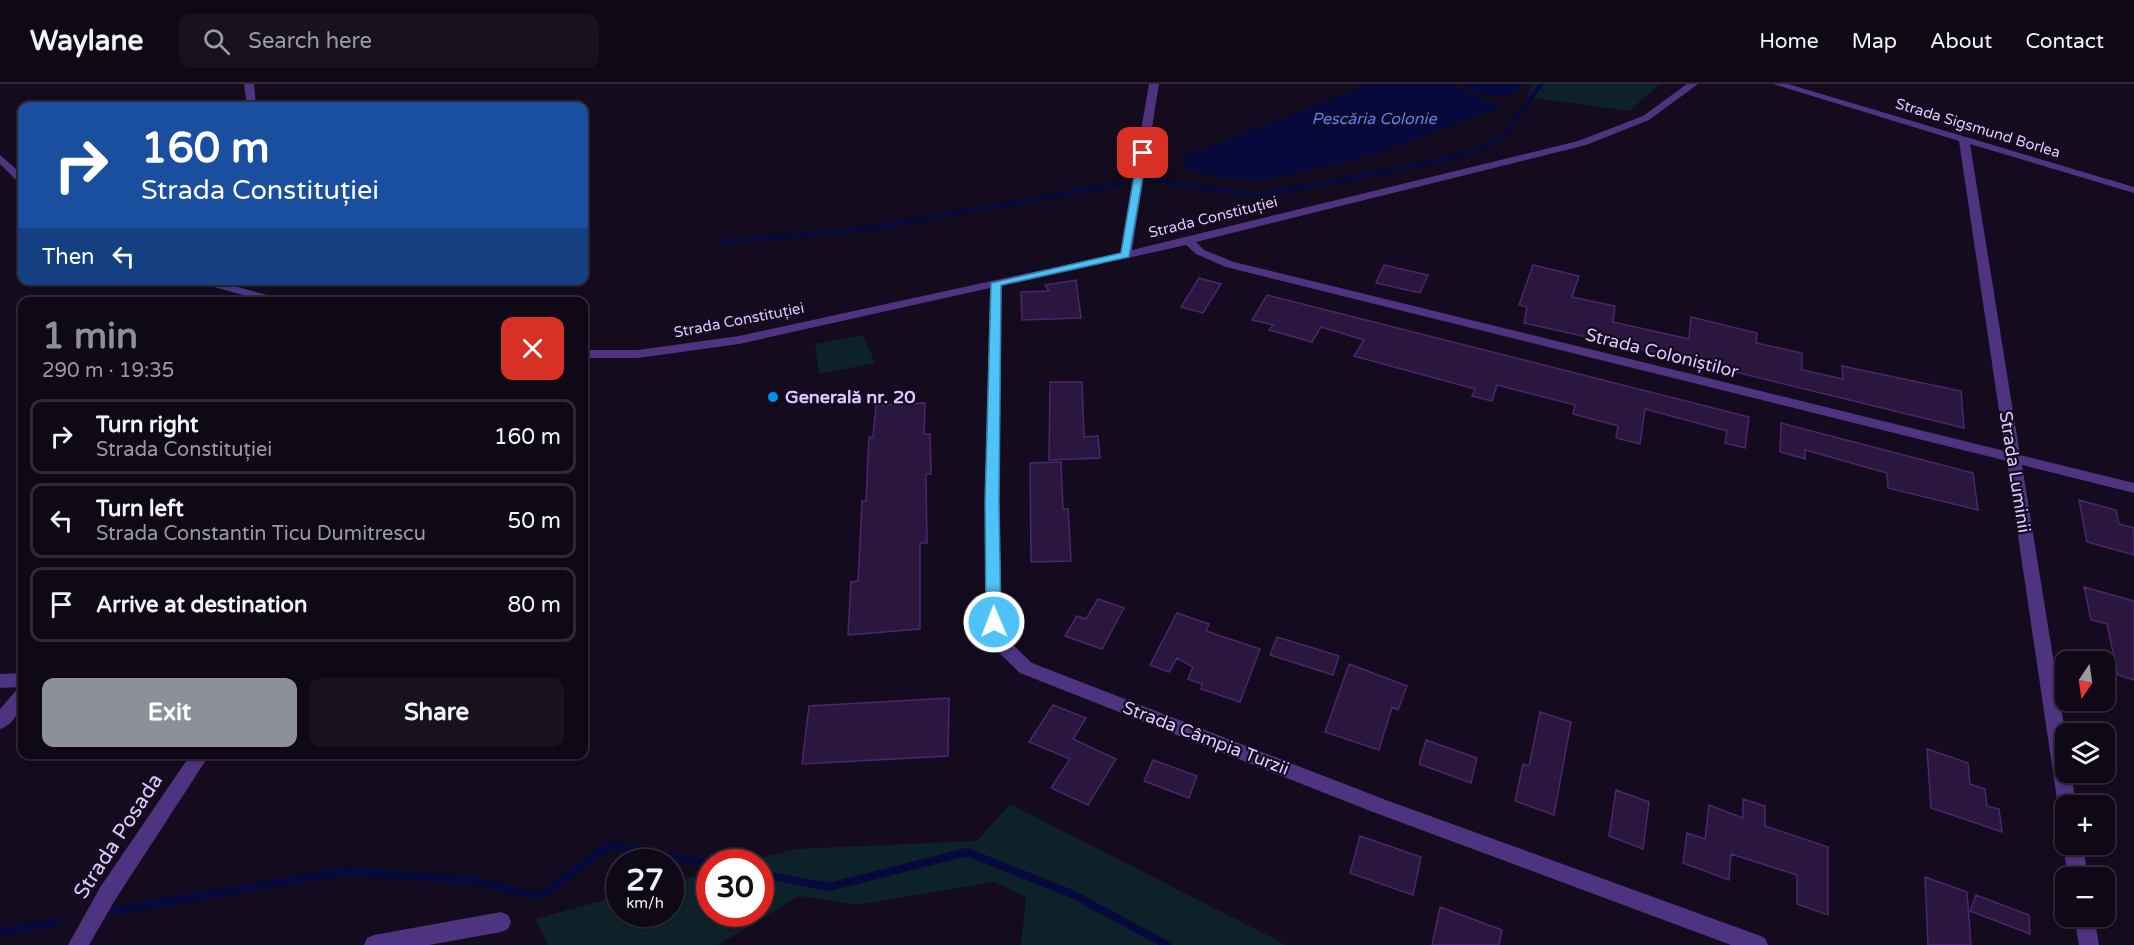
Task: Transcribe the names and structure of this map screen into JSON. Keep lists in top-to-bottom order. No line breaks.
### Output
{"streets":{"street":["Strada Sigsmund Borlea","Strada Constituției","Strada Coloniștilor","Strada Luminii","Strada Câmpia Turzii","Strada Posada"]},"crossings":[["Strada Sigsmund Borlea","Strada Luminii"],["Strada Constituției","Strada Coloniștilor"],["Strada Constituției","Strada Câmpia Turzii"],["Strada Coloniștilor","Strada Luminii"]],"water":["Pescăria Colonie"],"places":["Generală nr. 20"],"north":"bottom","page":{"header":"Waylane","search":"Search here","nav":["Home","Map","About","Contact"],"turn":["160 m","Strada Constituției"],"then":"Then","heading":["1 min","290 m · 19:35"],"list":[{"name":"Turn right","note":"Strada Constituției","value":"160 m"},{"name":"Turn left","note":"Strada Constantin Ticu Dumitrescu","value":"50 m"},{"name":"Arrive at destination","value":"80 m"}],"map_buttons":["+","−"],"buttons":["Exit","Share"],"speed":"27 km/h","limit":"30"}}
